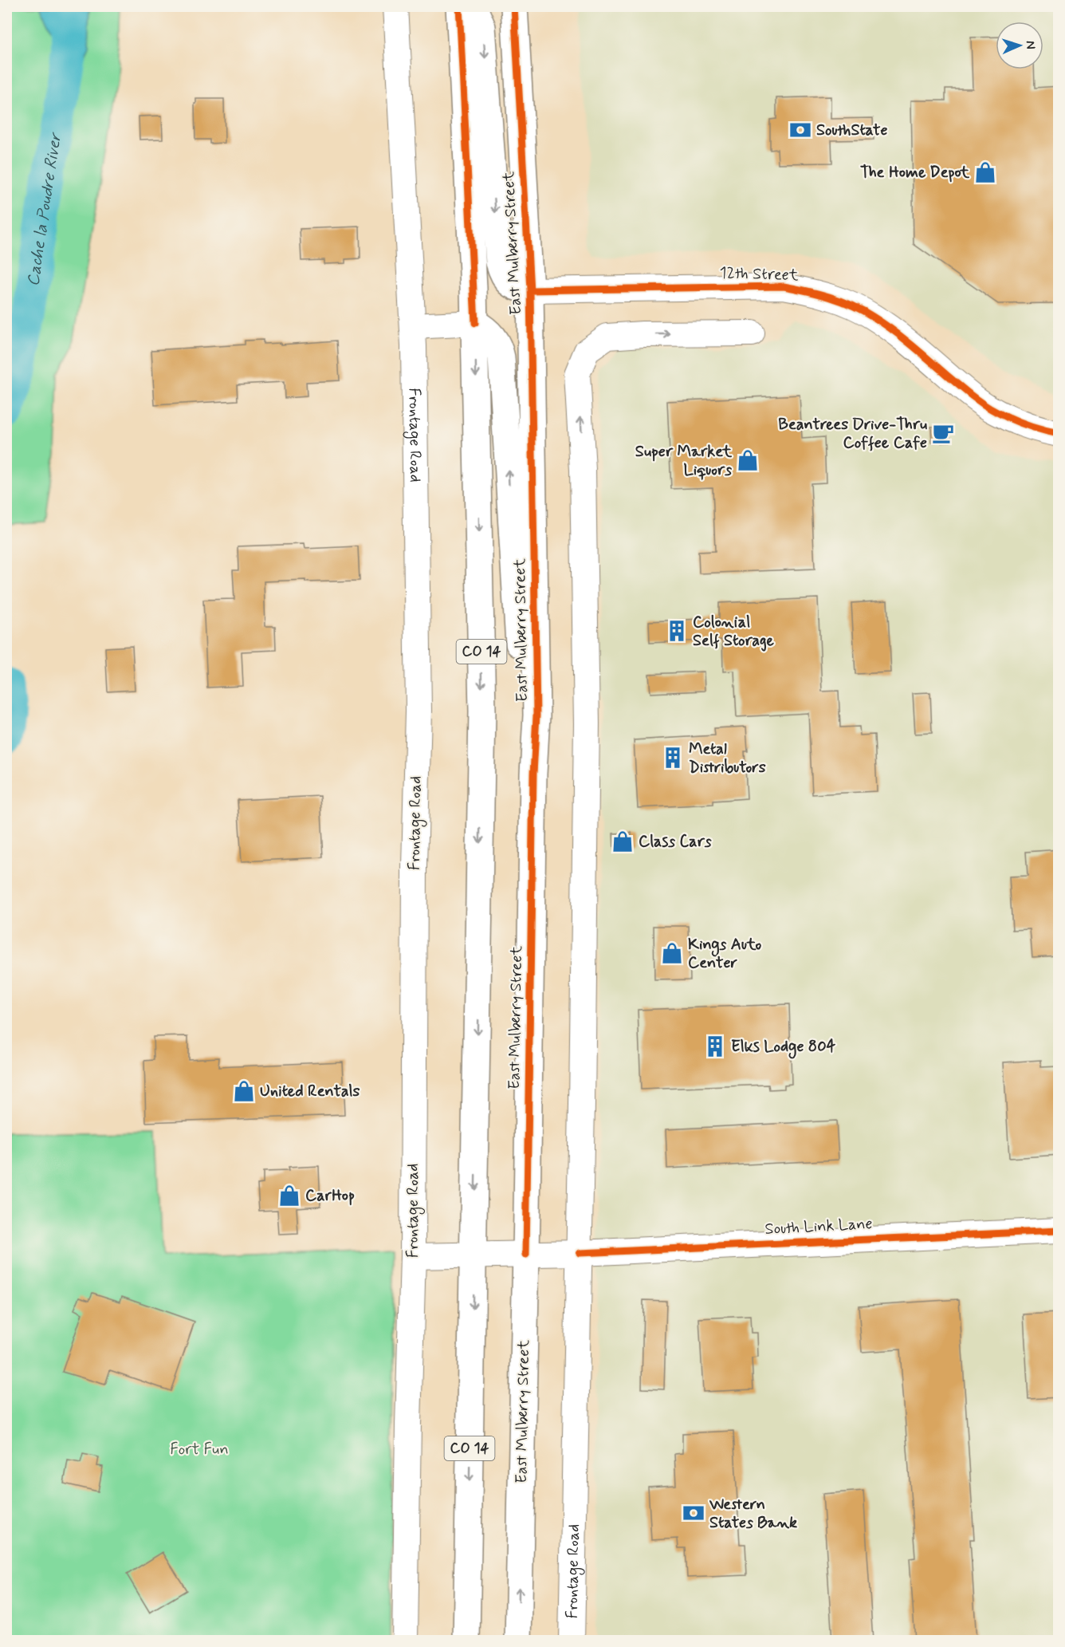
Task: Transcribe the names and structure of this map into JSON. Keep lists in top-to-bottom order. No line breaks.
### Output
{"streets":{"highway":["East Mulberry Street","CO 14"],"street":["12th Street","Frontage Road","South Link Lane"]},"crossings":[["East Mulberry Street","12th Street"],["East Mulberry Street","South Link Lane"],["Frontage Road","South Link Lane"],["CO 14","South Link Lane"]],"water":["Cache la Poudre River"],"parks":["Fort Fun"],"places":{"bank":["SouthState","Western States Bank"],"shop":["The Home Depot","Super Market Liquors","Class Cars","Kings Auto Center","United Rentals","CarHop"],"cafe":["Beantrees Drive-Thru Coffee Cafe"],"building":["Colonial Self Storage","Metal Distributors","Elks Lodge 804"]},"north":"right"}
